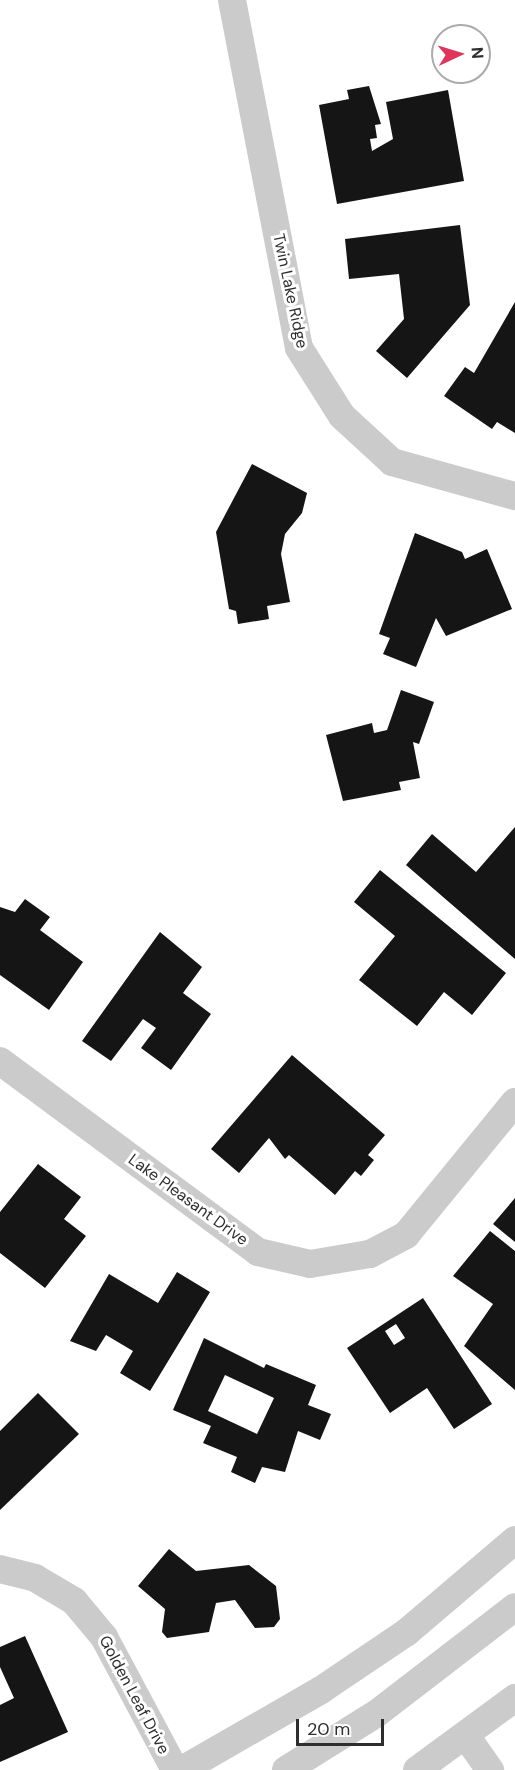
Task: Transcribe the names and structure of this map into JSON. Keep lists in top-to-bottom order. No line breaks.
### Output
{"streets":{"street":["Twin Lake Ridge","Lake Pleasant Drive","Golden Leaf Drive"]},"scale_bar":"20 m","north":"right"}
